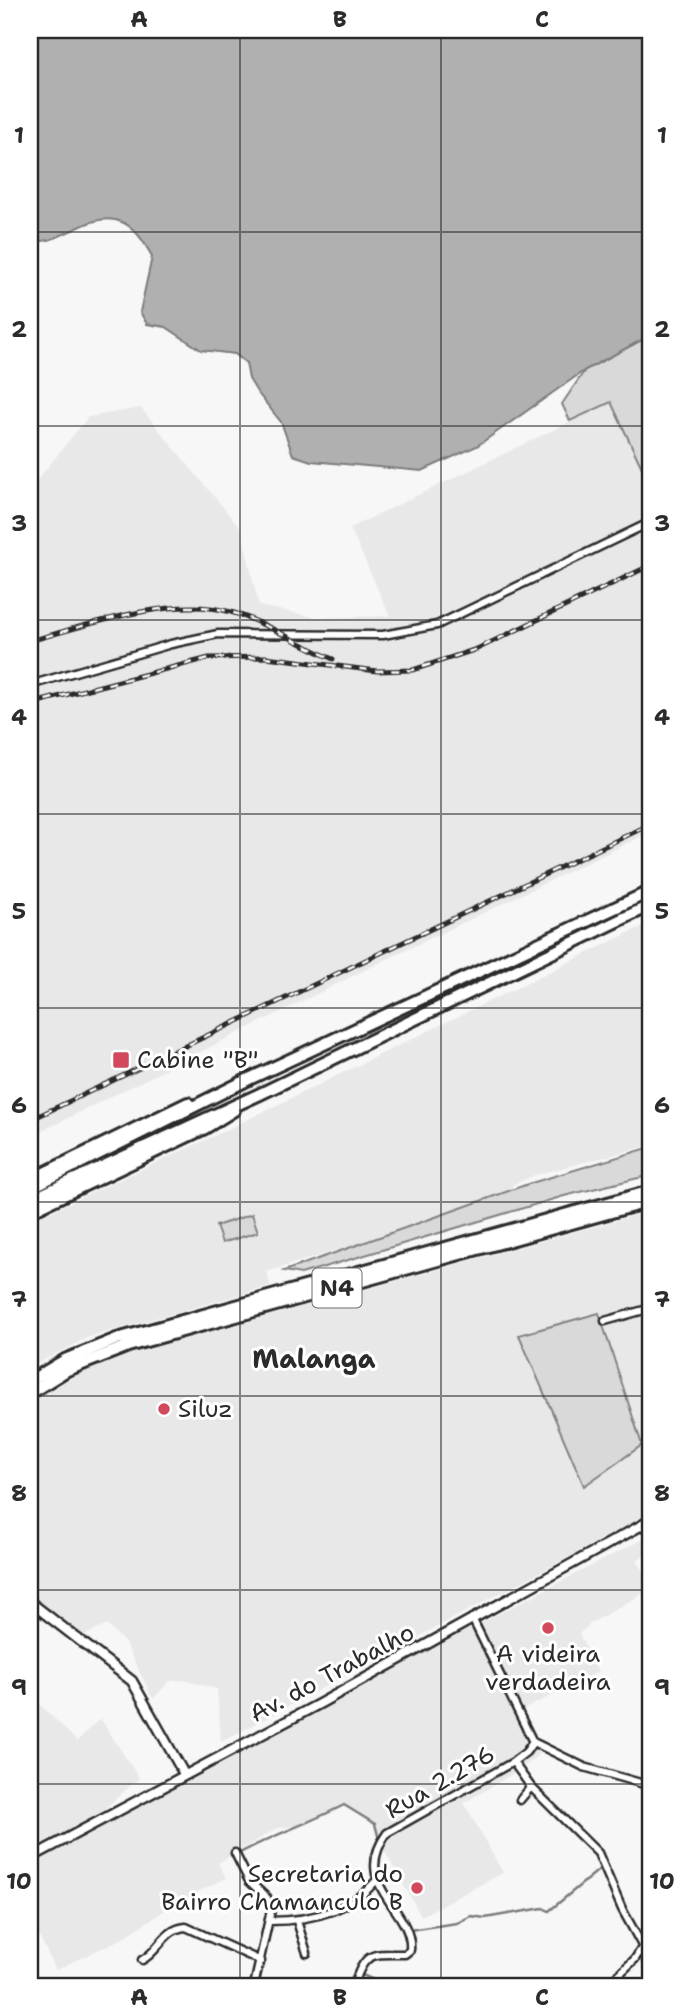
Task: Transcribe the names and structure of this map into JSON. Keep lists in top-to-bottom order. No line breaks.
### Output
{"streets":{"highway":["N4"],"main road":["Av. do Trabalho"],"street":["Rua 2.276"]},"districts":["Malanga"],"places":{"transit":["Cabine \"B\""],"other":["Siluz","A videira verdadeira","Secretaria do Bairro Chamanculo B"]},"grid":{"columns":["A","B","C"],"rows":["1","2","3","4","5","6","7","8","9","10"]}}
